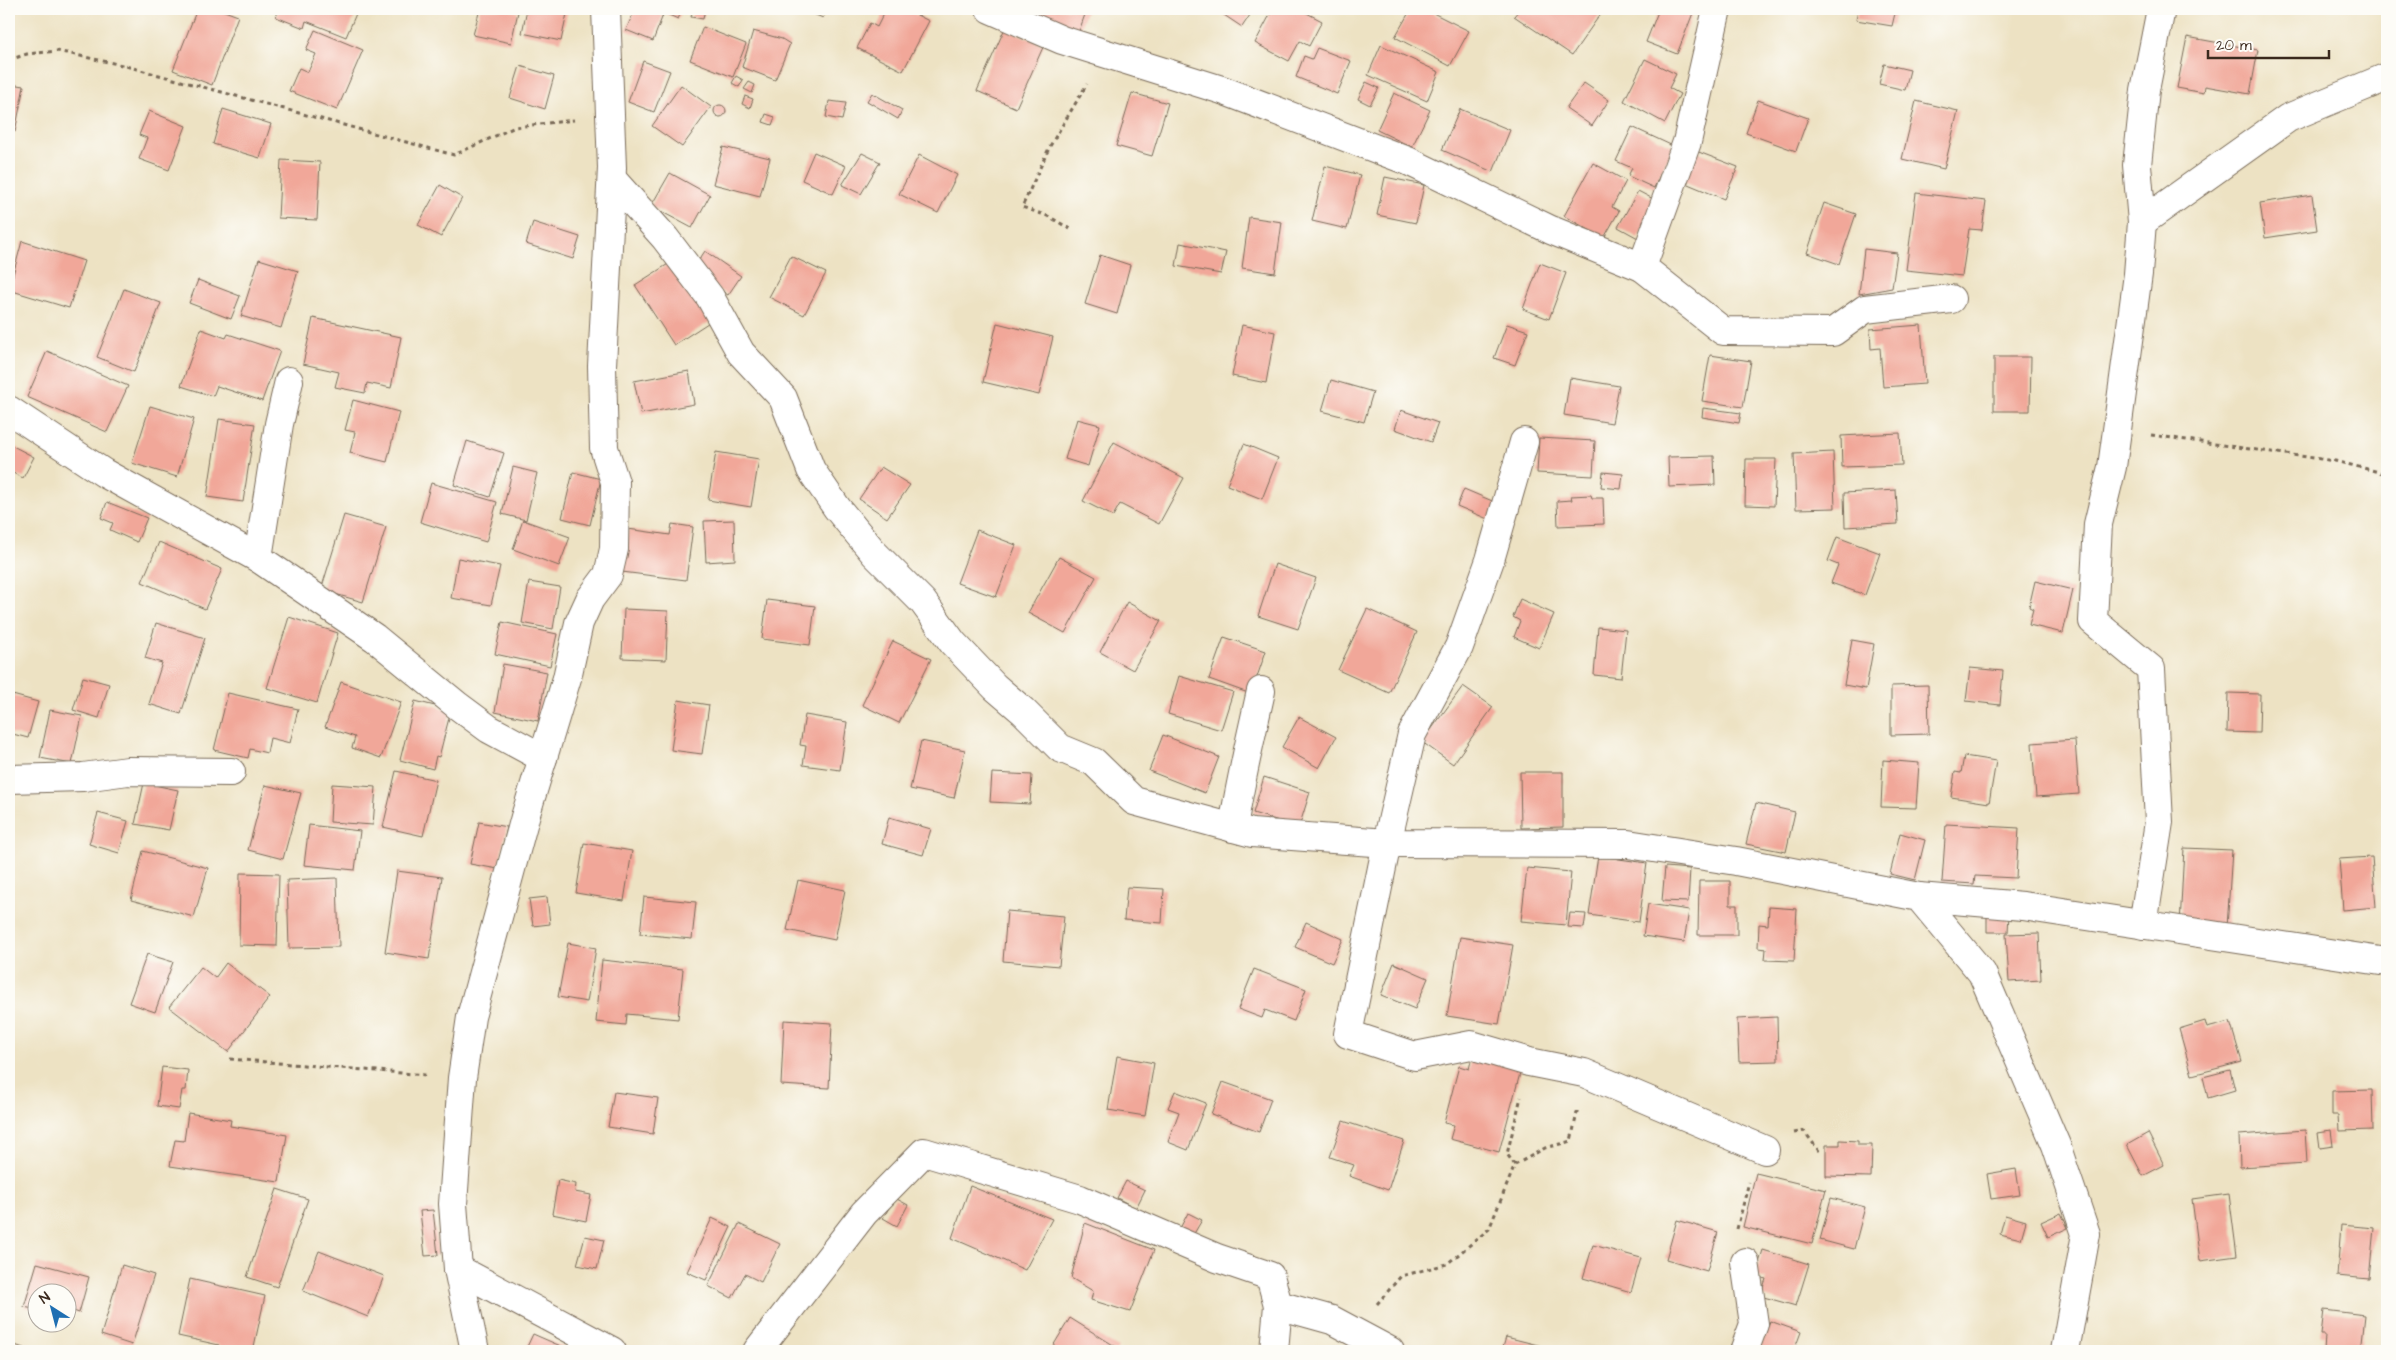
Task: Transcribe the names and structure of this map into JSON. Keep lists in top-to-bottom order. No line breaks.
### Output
{"scale_bar":"20 m","north":"top left"}
